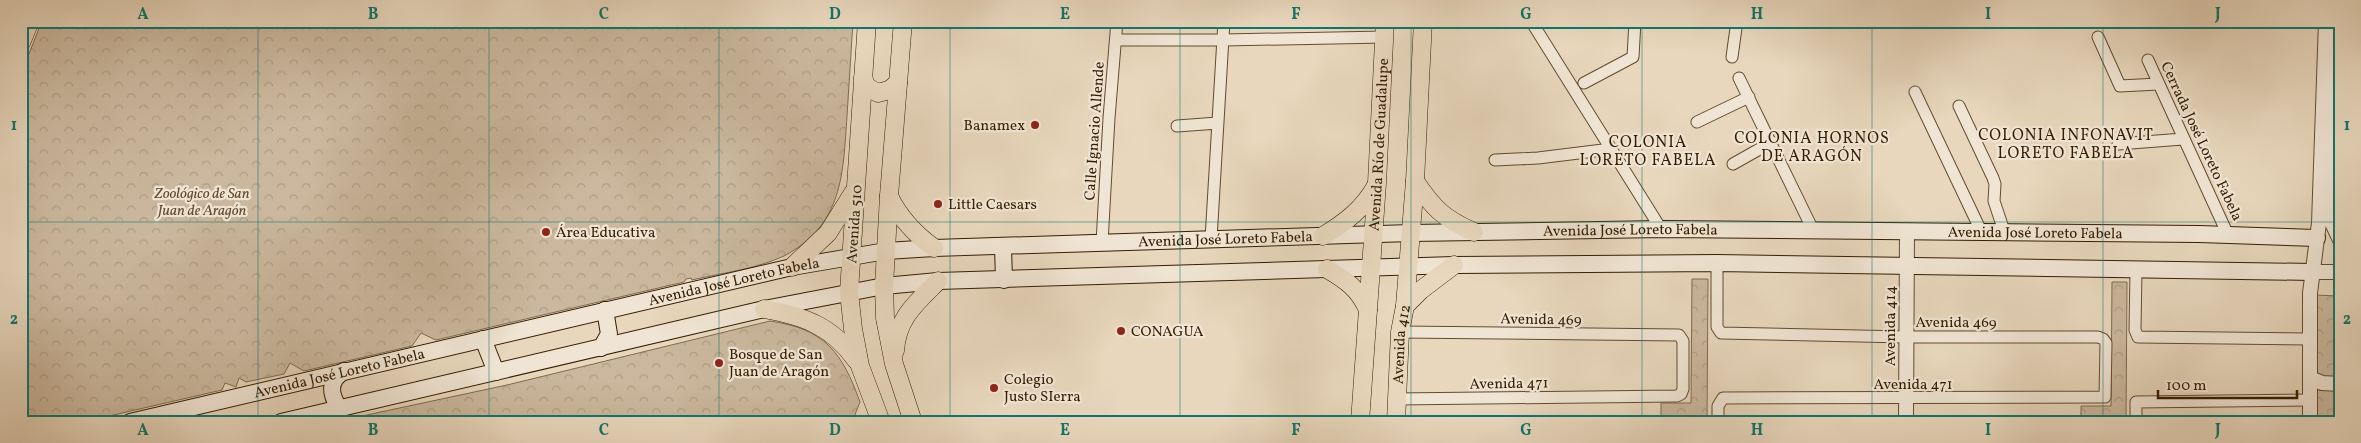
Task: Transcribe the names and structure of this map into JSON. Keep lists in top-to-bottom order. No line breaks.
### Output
{"streets":{"main road":["Avenida Río de Guadalupe","Avenida 510","Avenida José Loreto Fabela","Avenida 412"],"street":["Calle Ignacio Allende","Cerrada José Loreto Fabela","Avenida 469","Avenida 414","Avenida 471"]},"crossings":[["Calle Ignacio Allende","Avenida José Loreto Fabela"],["Cerrada José Loreto Fabela","Avenida José Loreto Fabela"],["Avenida Río de Guadalupe","Avenida José Loreto Fabela"],["Avenida 510","Avenida José Loreto Fabela"],["Avenida José Loreto Fabela","Avenida 414"],["Avenida 469","Avenida 414"],["Avenida 469","Avenida 412"],["Avenida 469","Avenida 471"],["Avenida 414","Avenida 471"],["Avenida 412","Avenida 471"]],"districts":["COLONIA INFONAVIT LORETO FABELA","COLONIA HORNOS DE ARAGÓN","COLONIA LORETO FABELA"],"parks":["Zoológico de San Juan de Aragón"],"places":["Banamex","Little Caesars","Área Educativa","CONAGUA","Bosque de San Juan de Aragón","Colegio Justo SIerra"],"scale_bar":"100 m","grid":{"columns":["A","B","C","D","E","F","G","H","I","J"],"rows":["1","2"]}}
